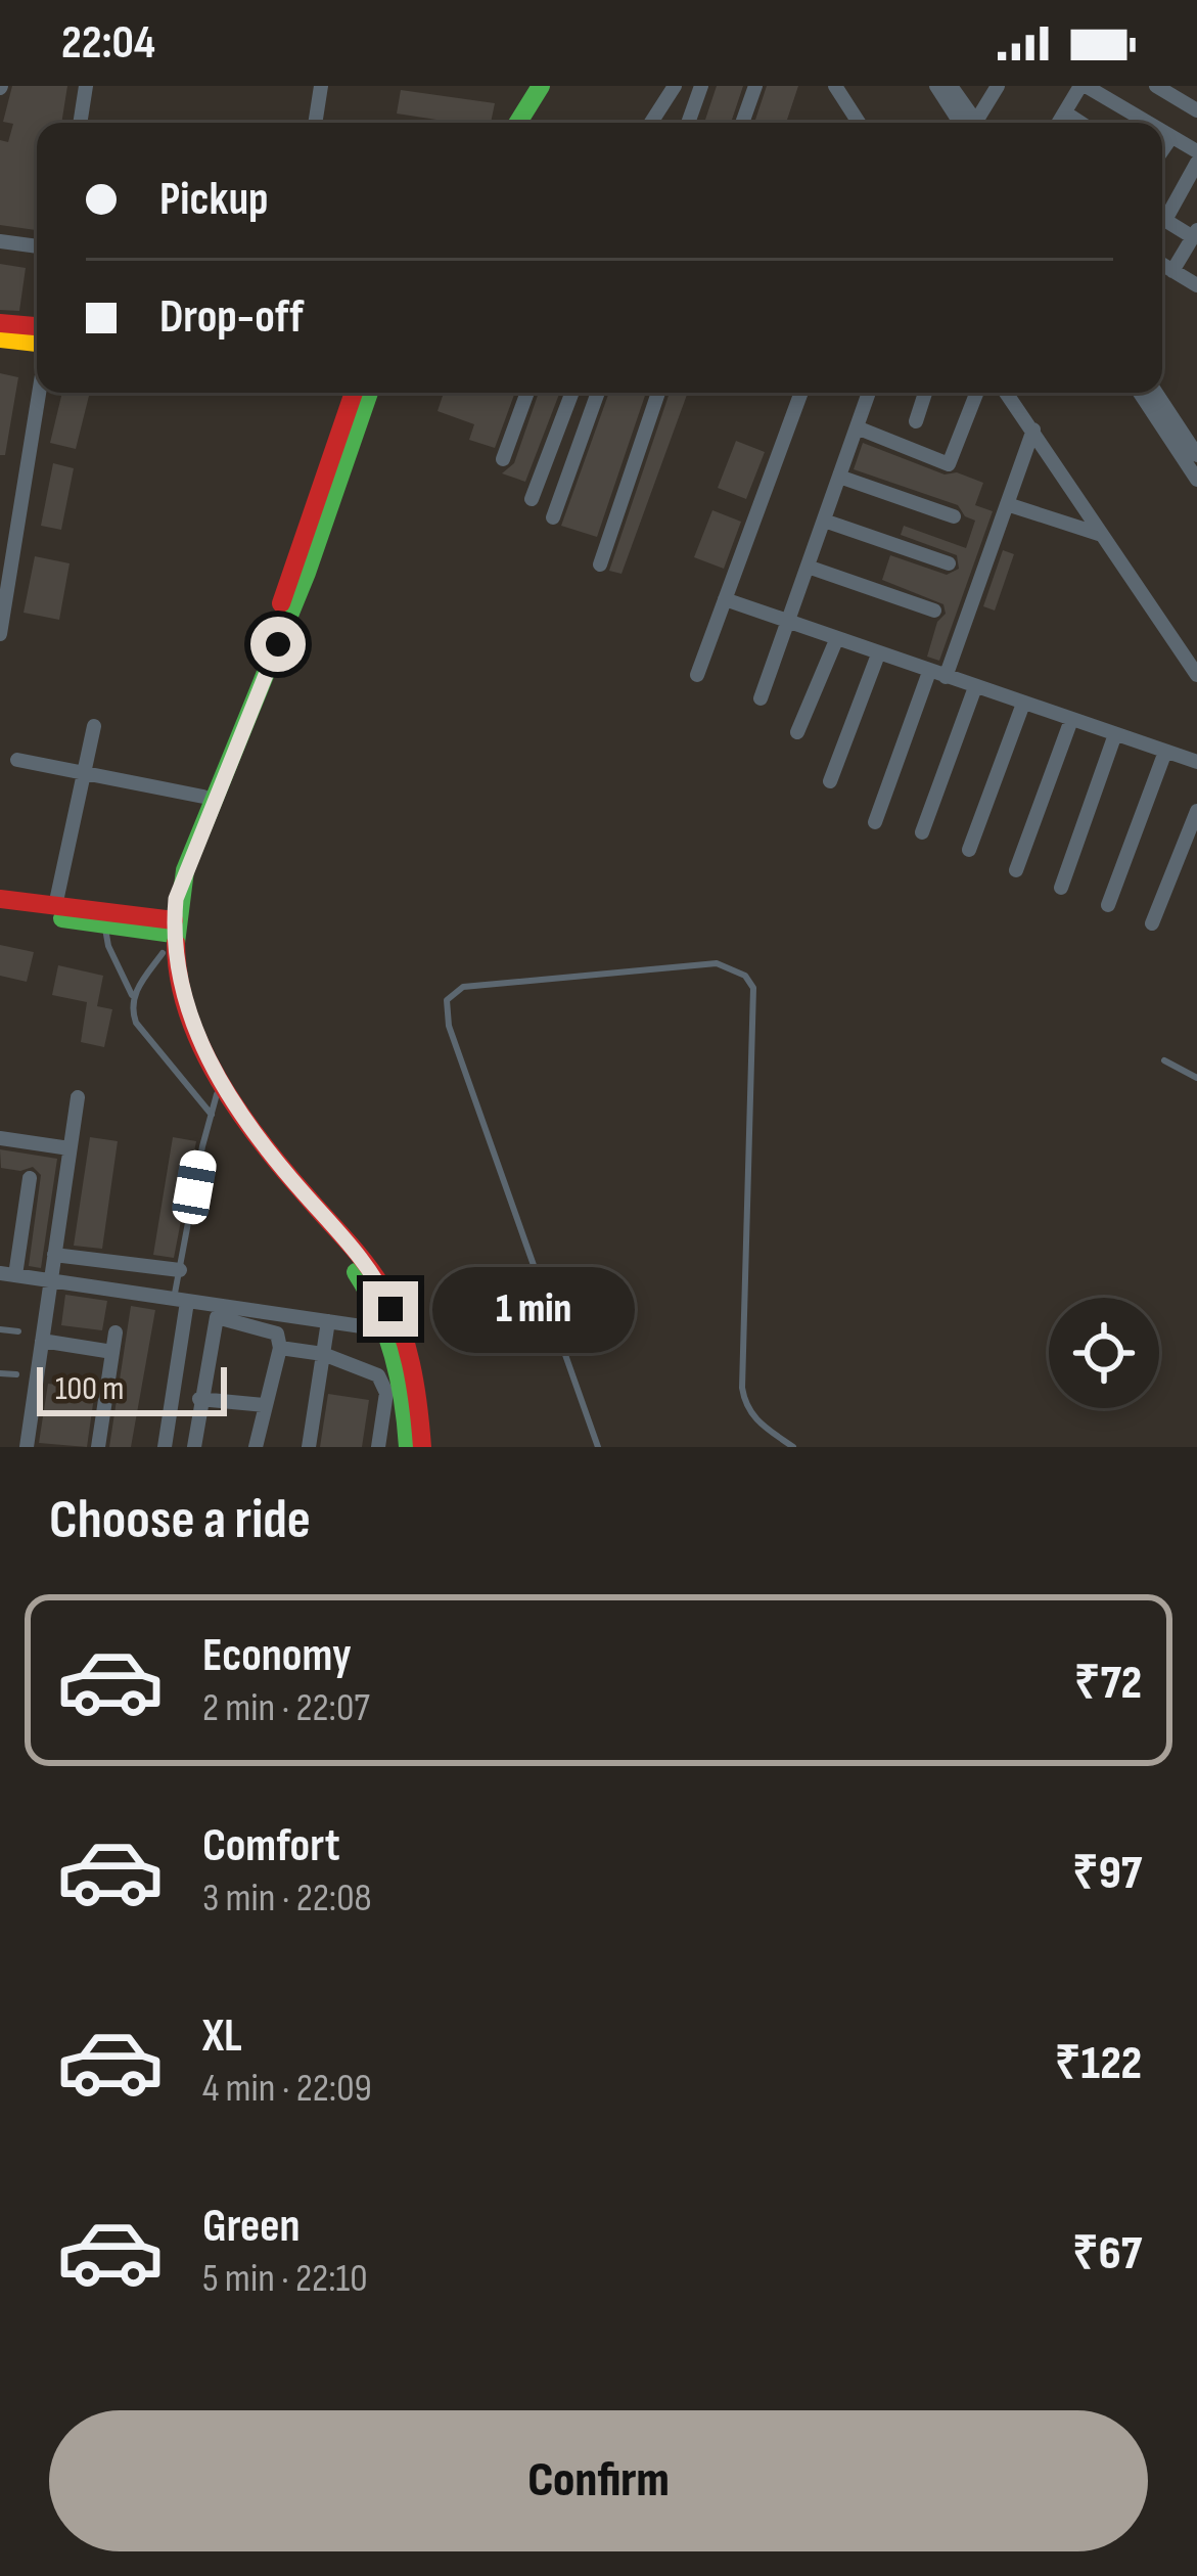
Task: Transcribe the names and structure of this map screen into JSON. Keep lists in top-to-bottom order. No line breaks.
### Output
{"scale_bar":"100 m","page":{"status":"22:04","banner":["Pickup","Drop-off"],"bubble":"1 min","scale":"100 m","heading":"Choose a ride","list":[{"name":"Economy","note":"2 min · 22:07","value":"₹72"},{"name":"Comfort","note":"3 min · 22:08","value":"₹97"},{"name":"XL","note":"4 min · 22:09","value":"₹122"},{"name":"Green","note":"5 min · 22:10","value":"₹67"}],"buttons":"Confirm"}}
